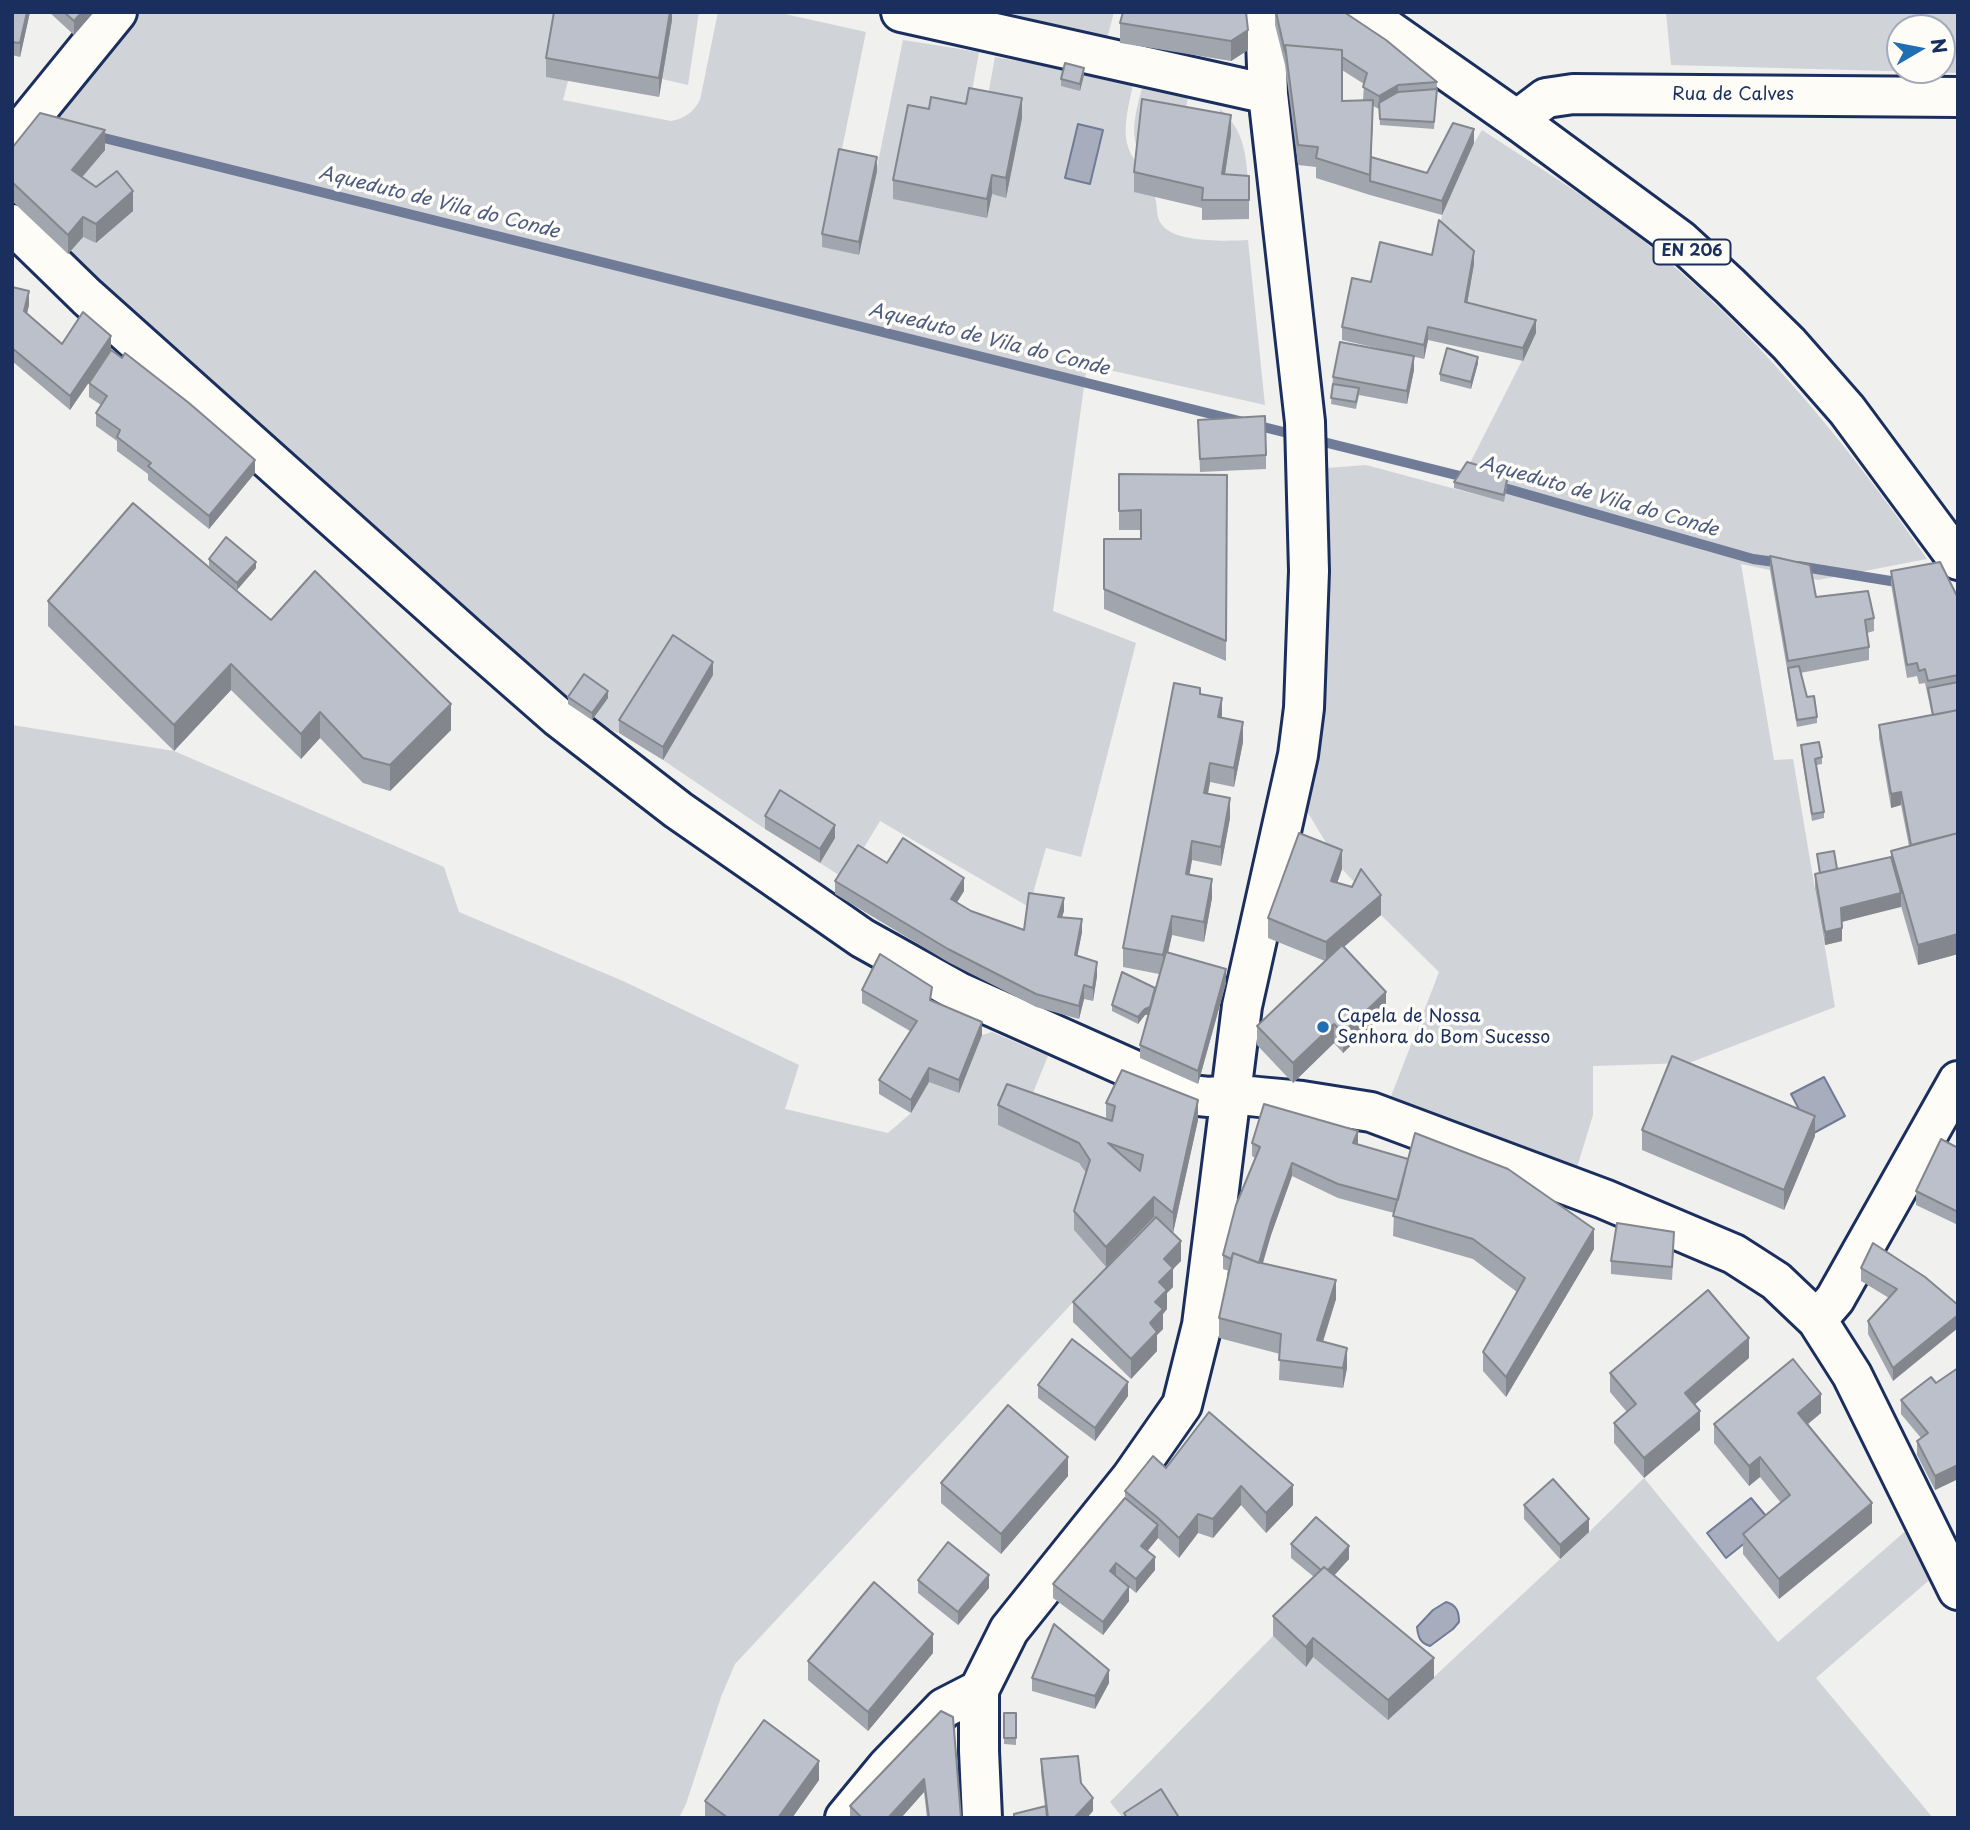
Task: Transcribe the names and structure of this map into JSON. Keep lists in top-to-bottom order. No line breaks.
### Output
{"streets":{"street":["Rua de Calves","EN 206"]},"crossings":[["Rua de Calves","EN 206"]],"water":["Aqueduto de Vila do Conde"],"places":["Capela de Nossa Senhora do Bom Sucesso"],"north":"right"}
